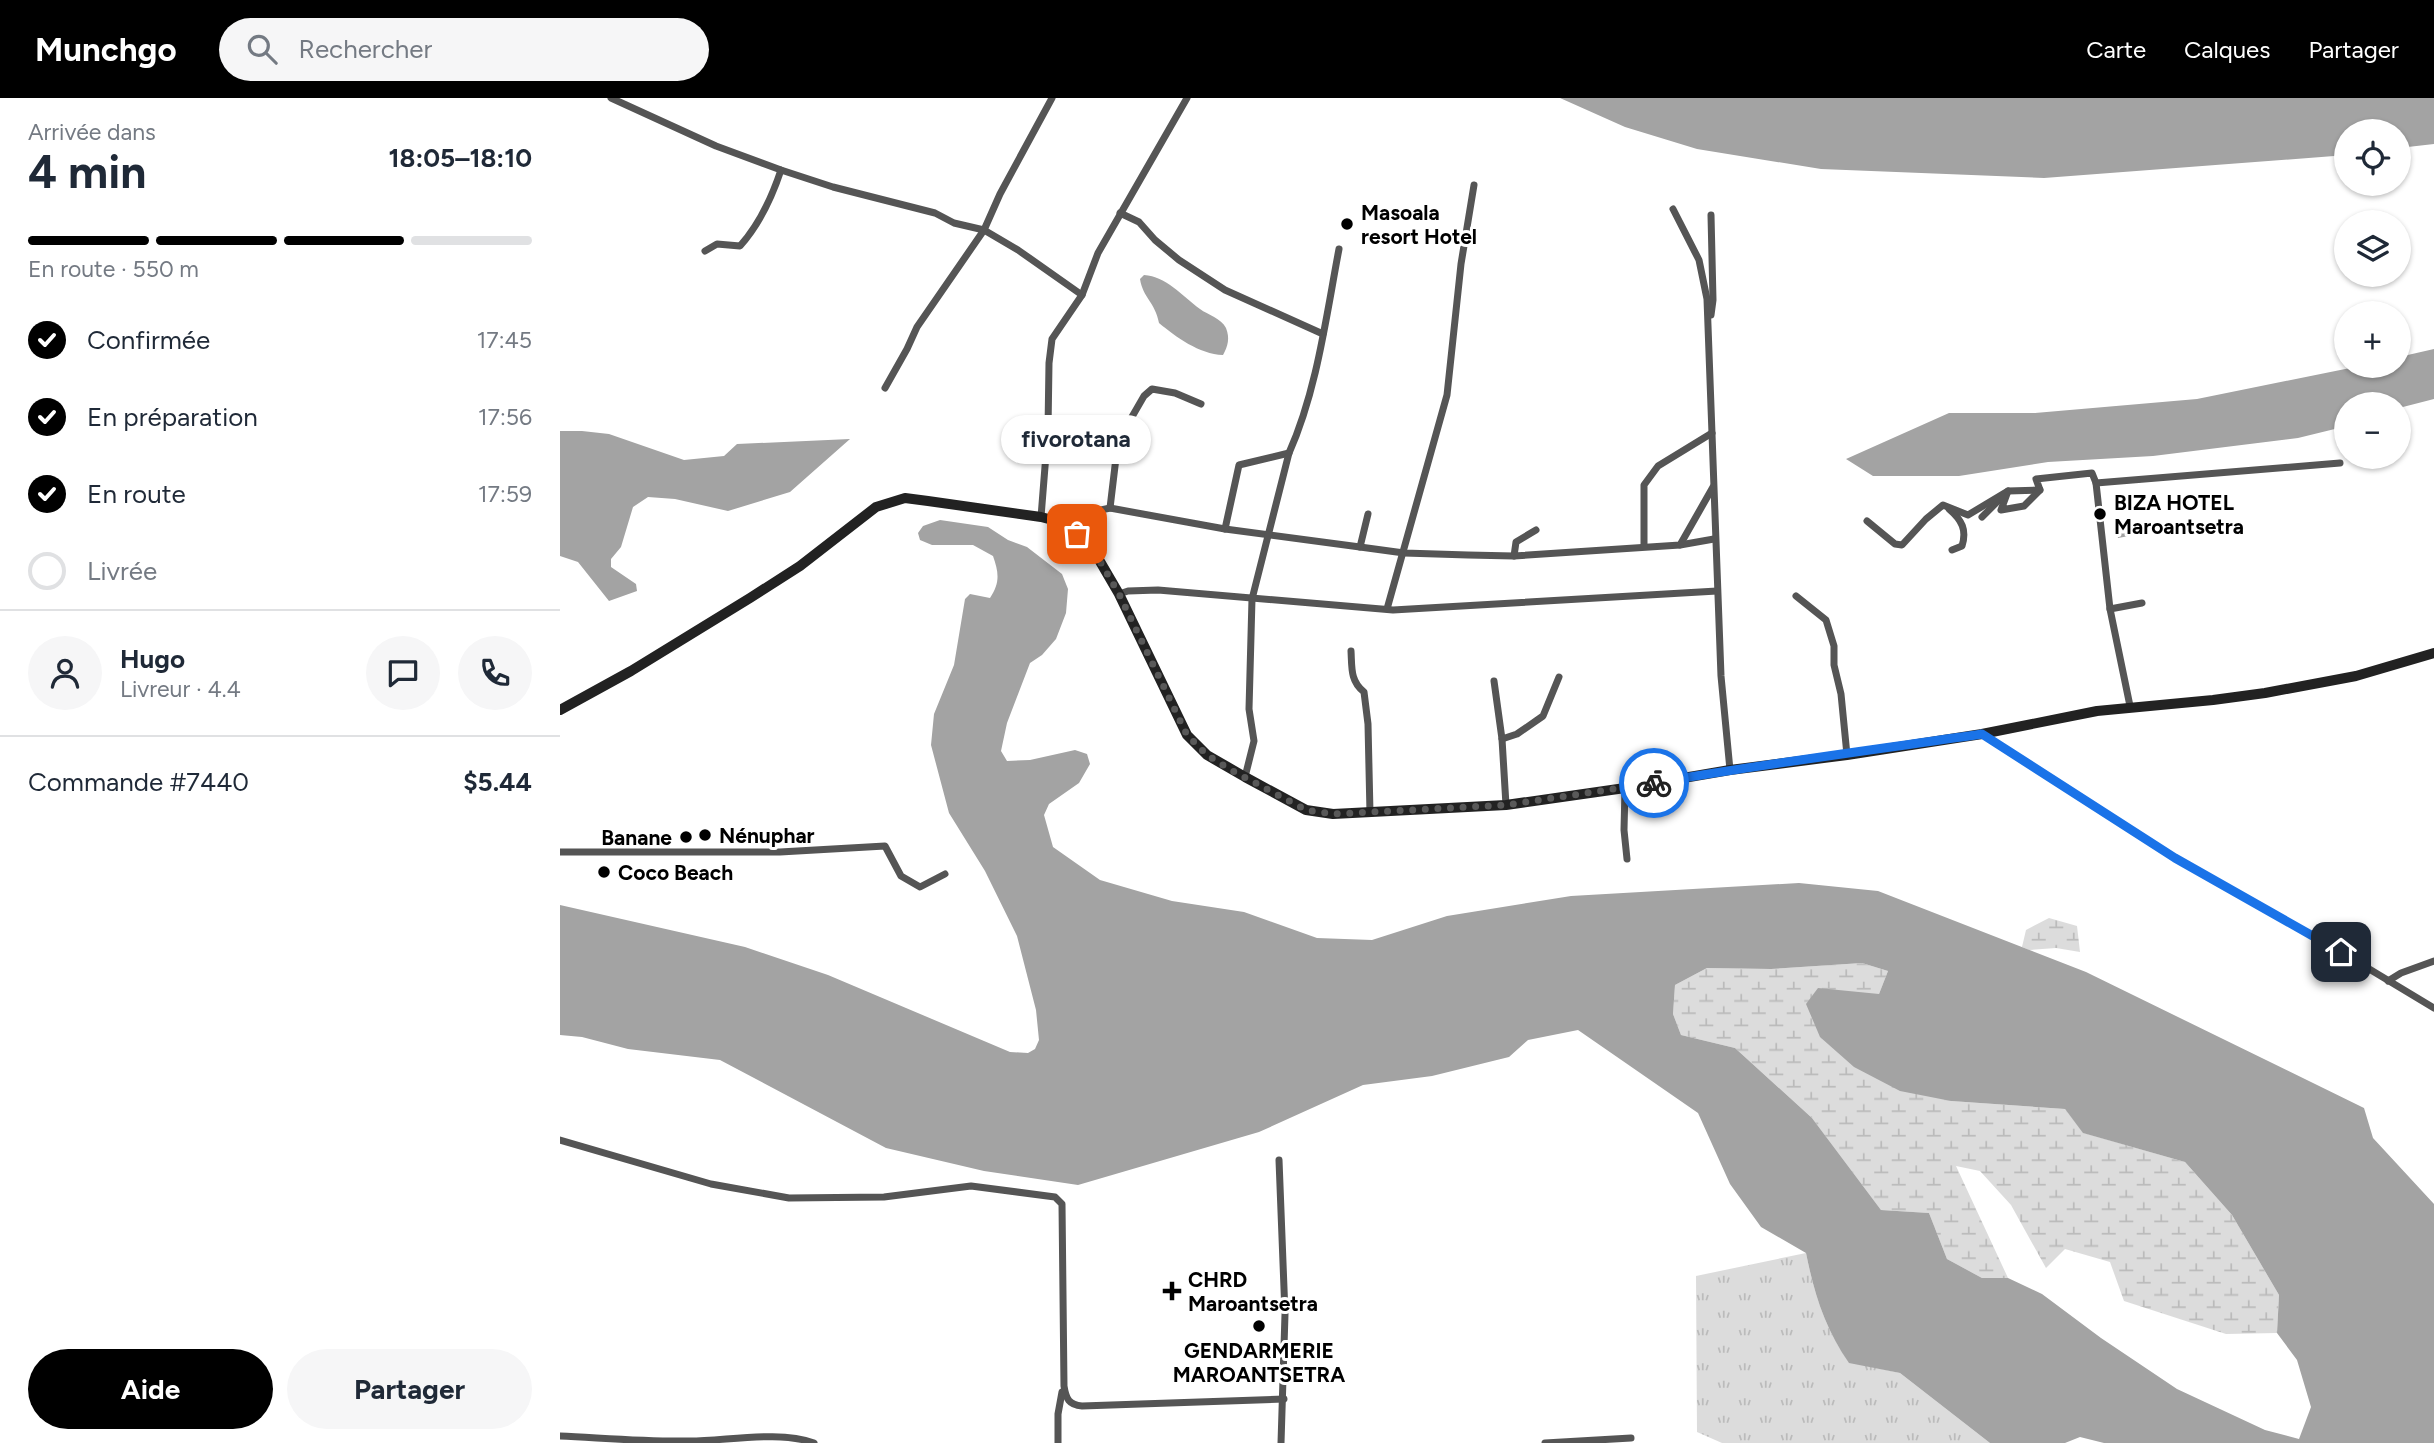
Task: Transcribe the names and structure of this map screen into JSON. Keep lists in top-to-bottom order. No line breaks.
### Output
{"places":{"other":["Masoala resort Hotel","BIZA HOTEL Maroantsetra","fivorotana","Nénuphar","Banane","Coco Beach","GENDARMERIE MAROANTSETRA"],"health":["CHRD Maroantsetra"]},"page":{"header":"Munchgo","search":"Rechercher","nav":["Carte","Calques","Partager"],"heading":["4 min","Arrivée dans","18:05–18:10"],"panel":["Hugo","Livreur · 4.4","Commande #7440","$5.44"],"map_buttons":["+","−"],"bar":"En route · 550 m","list":[["Confirmée","17:45"],["En préparation","17:56"],["En route","17:59"],"Livrée"],"bubble":"fivorotana","buttons":["Aide","Partager"]}}
